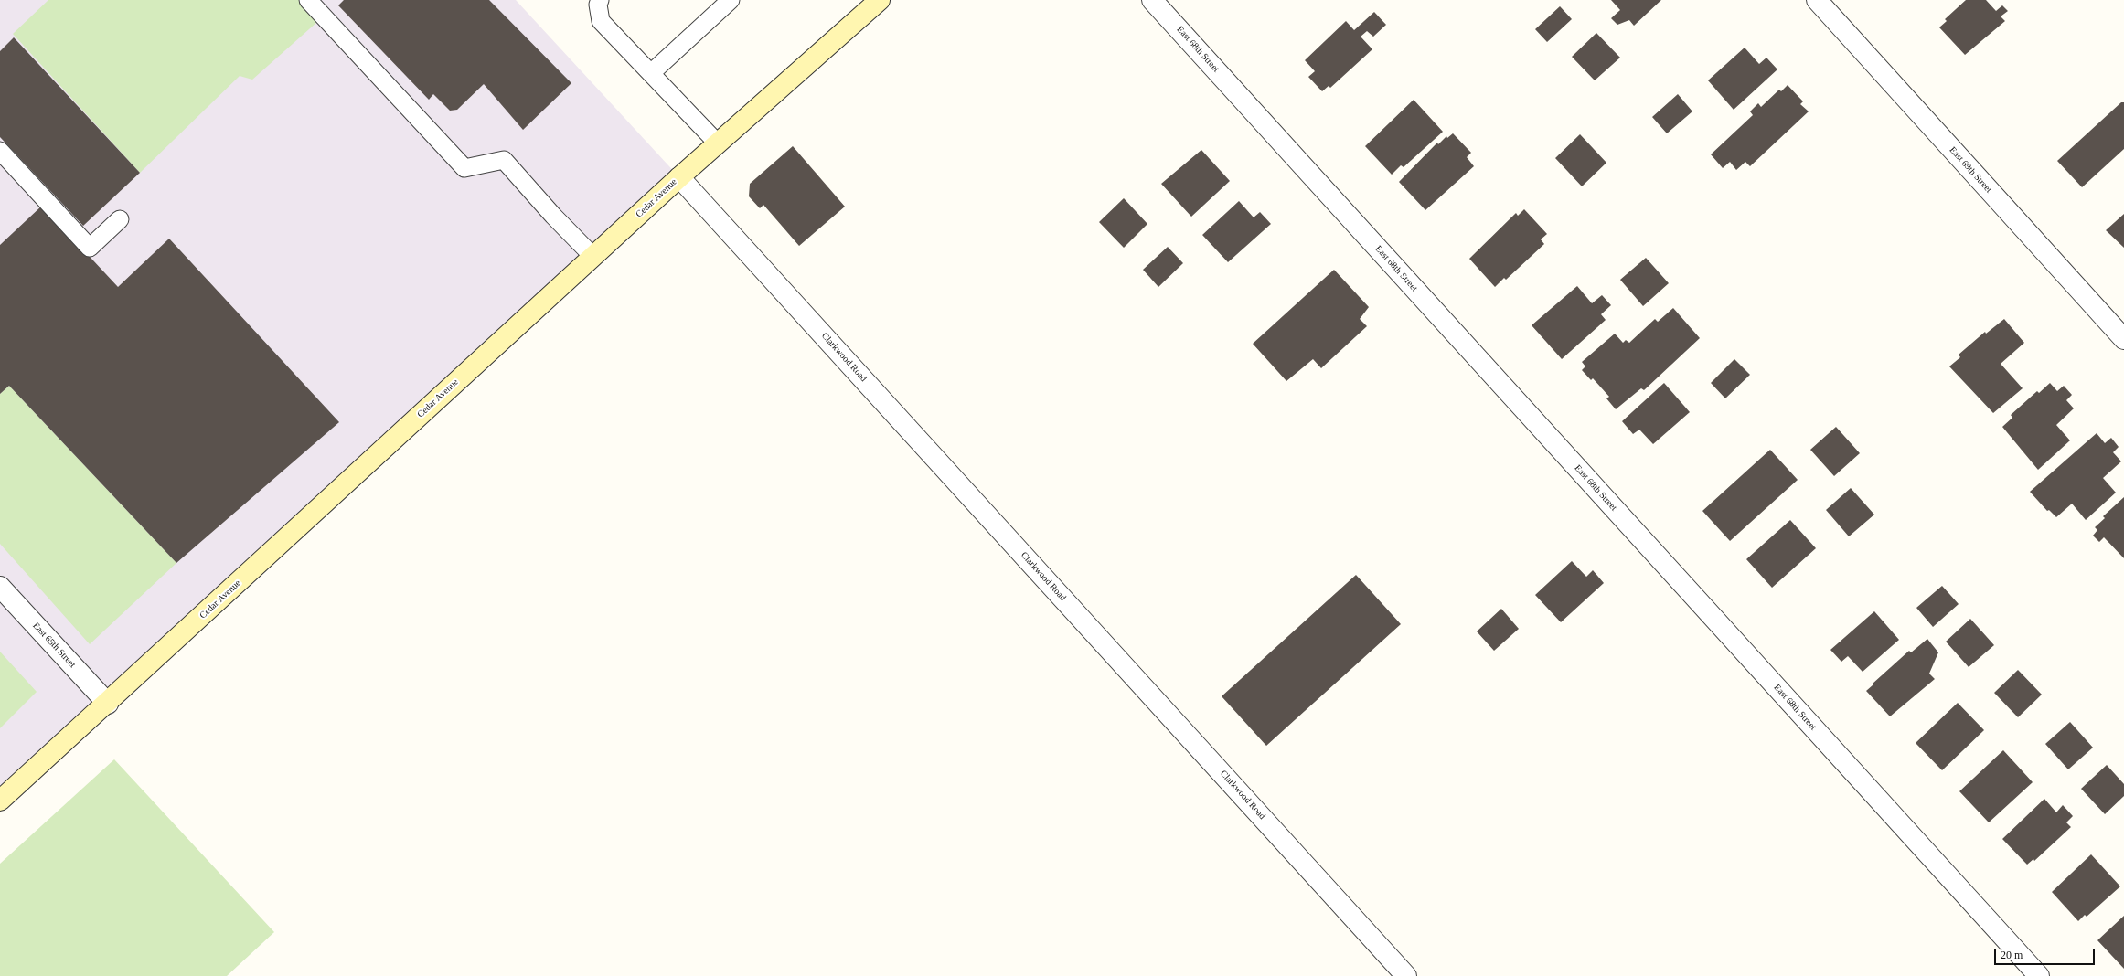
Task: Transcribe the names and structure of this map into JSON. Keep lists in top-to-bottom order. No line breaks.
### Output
{"streets":{"street":["East 68th Street","East 69th Street","Cedar Avenue","Clarkwood Road","East 65th Street"]},"crossings":[["Cedar Avenue","Clarkwood Road"],["Cedar Avenue","East 65th Street"]],"scale_bar":"20 m"}
